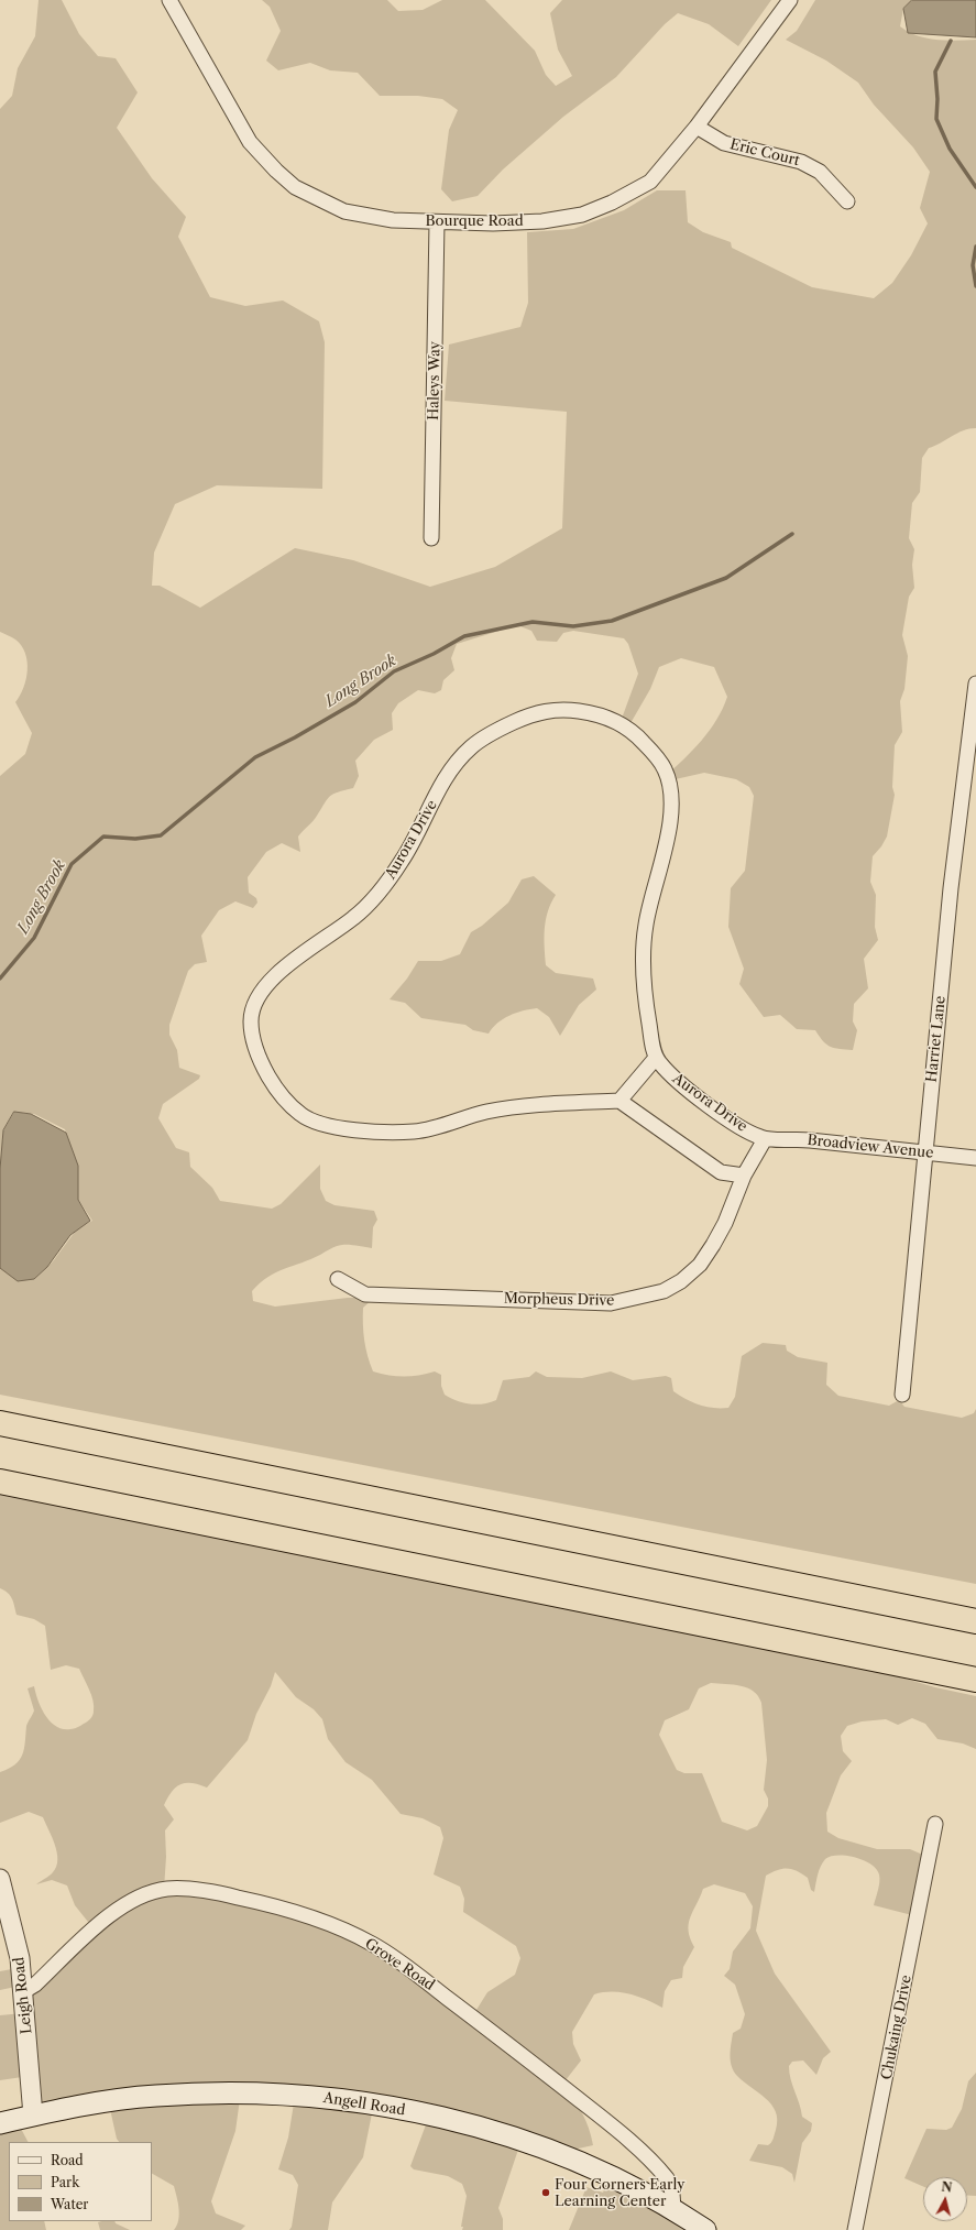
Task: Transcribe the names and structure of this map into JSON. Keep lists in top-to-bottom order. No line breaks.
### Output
{"streets":{"main road":["Angell Road"],"street":["Eric Court","Bourque Road","Haleys Way","Aurora Drive","Harriet Lane","Broadview Avenue","Morpheus Drive","Grove Road","Leigh Road","Chukaing Drive"]},"crossings":[["Eric Court","Bourque Road"],["Bourque Road","Haleys Way"],["Aurora Drive","Broadview Avenue"],["Aurora Drive","Morpheus Drive"],["Harriet Lane","Broadview Avenue"],["Grove Road","Leigh Road"],["Grove Road","Angell Road"],["Leigh Road","Angell Road"]],"water":["Long Brook"],"places":["Four Corners Early Learning Center"],"legend":["Road","Park","Water"],"north":"top"}
